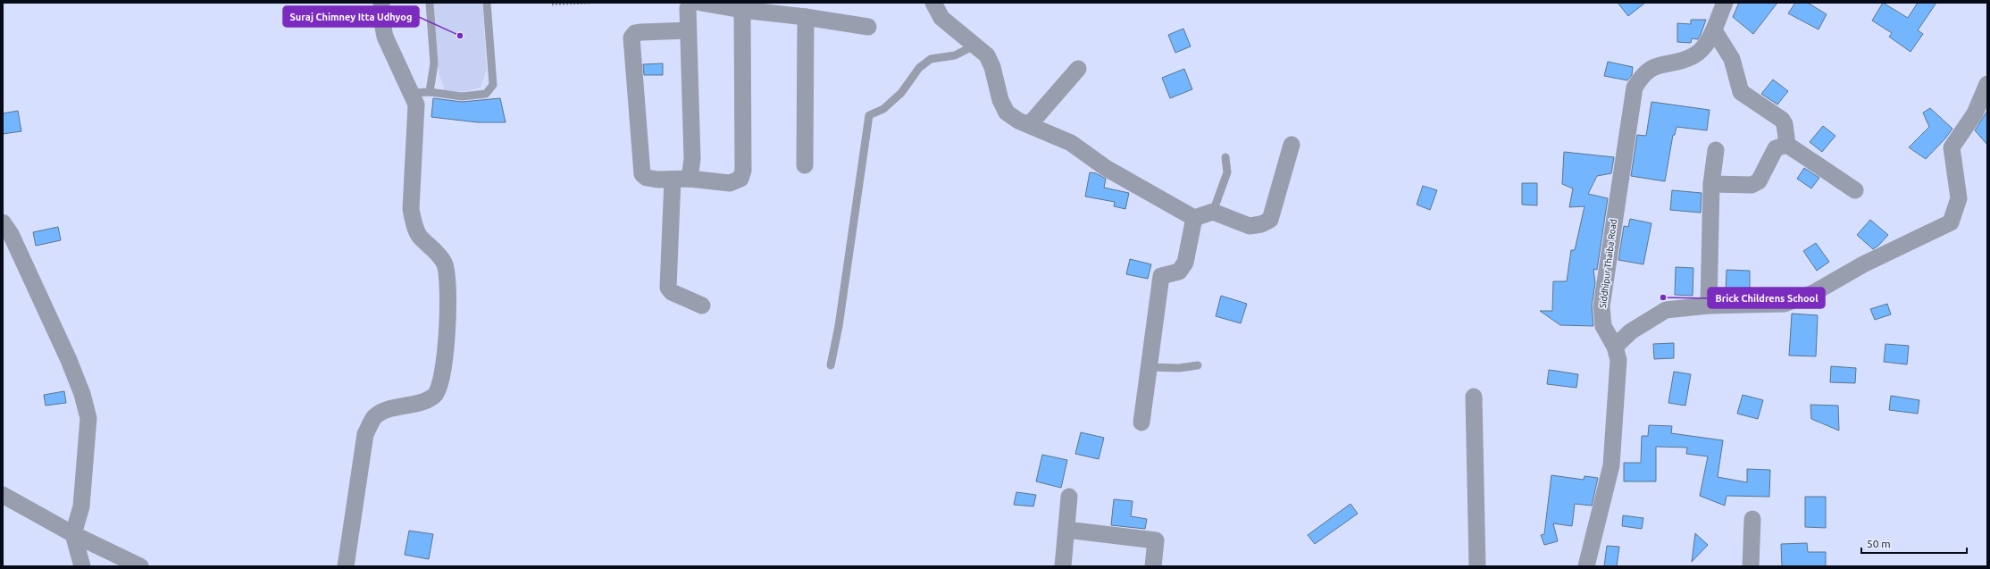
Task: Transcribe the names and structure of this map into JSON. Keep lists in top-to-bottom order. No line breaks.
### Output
{"streets":{"street":["Siddhipur Thaiba Road"]},"places":["Suraj Chimney Itta Udhyog","Brick Childrens School"],"scale_bar":"50 m"}
